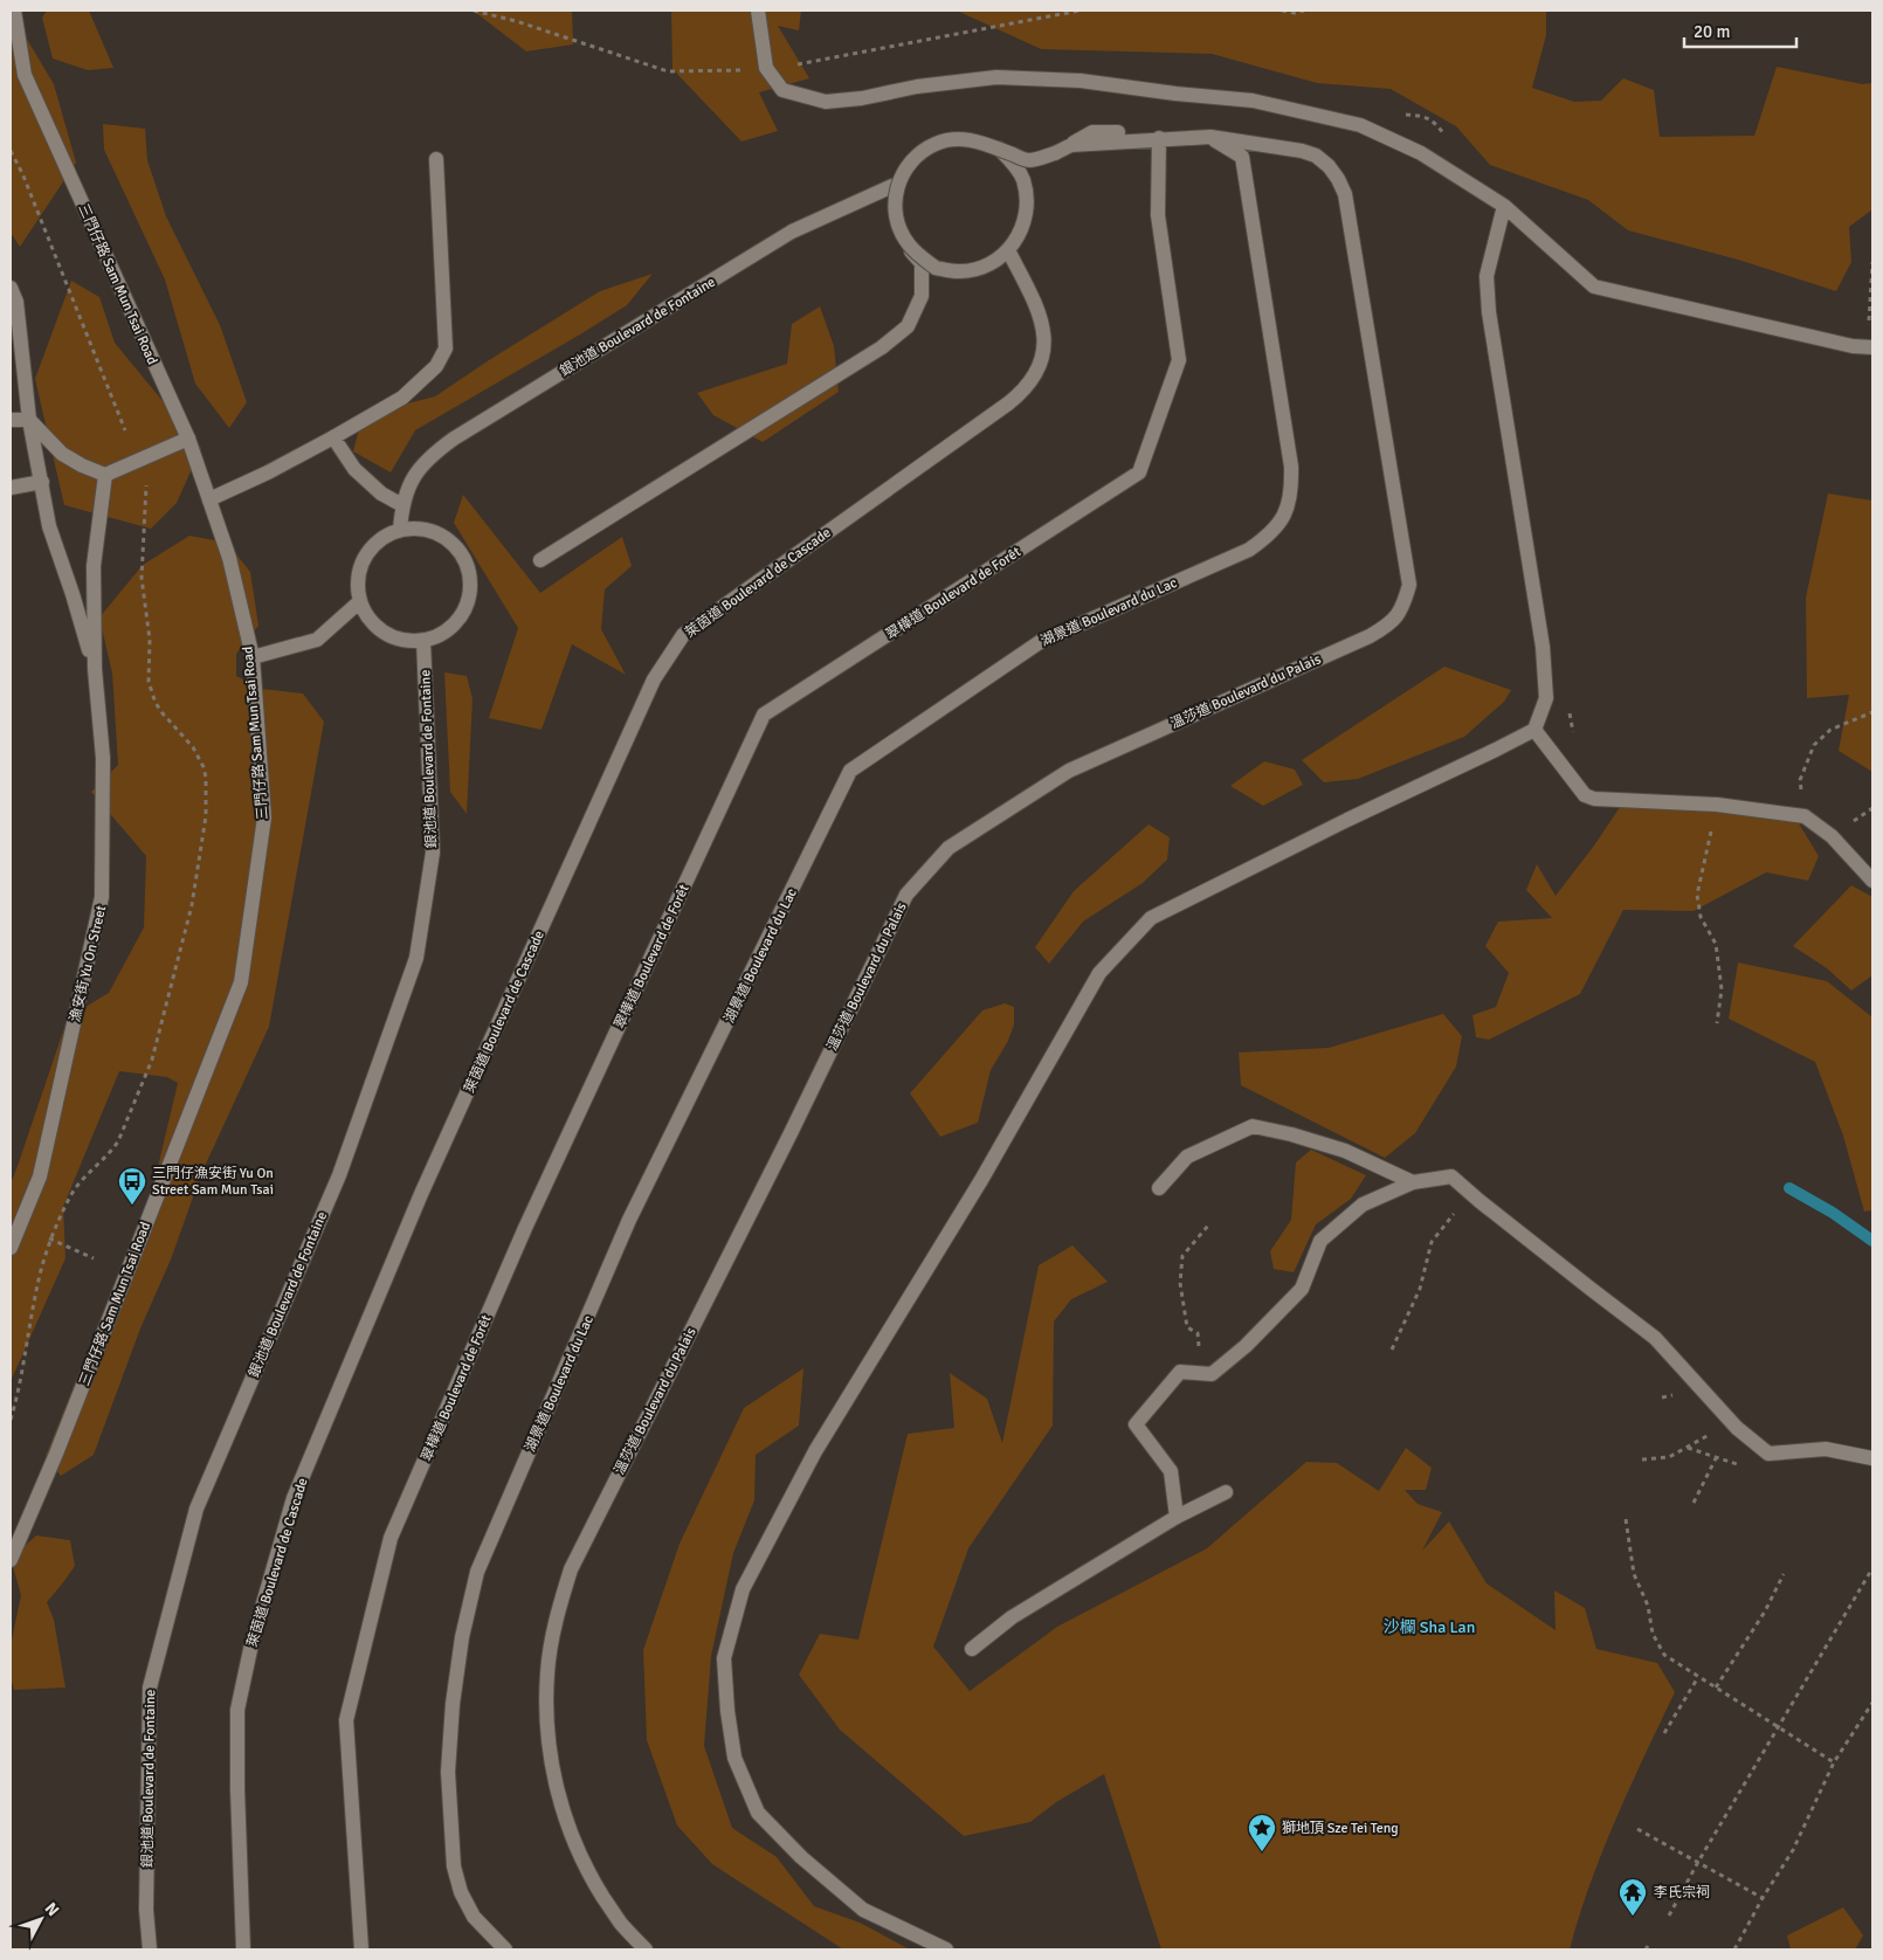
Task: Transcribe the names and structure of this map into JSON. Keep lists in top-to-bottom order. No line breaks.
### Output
{"streets":{"street":["三門仔路 Sam Mun Tsai Road","銀池道 Boulevard de Fontaine","萊茵道 Boulevard de Cascade","翠樺道 Boulevard de Forêt","湖景道 Boulevard du Lac","溫莎道 Boulevard du Palais","漁安街 Yu On Street"]},"crossings":[["翠樺道 Boulevard de Forêt","溫莎道 Boulevard du Palais"],["湖景道 Boulevard du Lac","溫莎道 Boulevard du Palais"]],"districts":["沙欄 Sha Lan"],"places":{"bus stop":["三門仔漁安街 Yu On Street Sam Mun Tsai"],"place":["獅地頂 Sze Tei Teng"],"temple":["李氏宗祠"]},"scale_bar":"20 m","north":"top right"}
